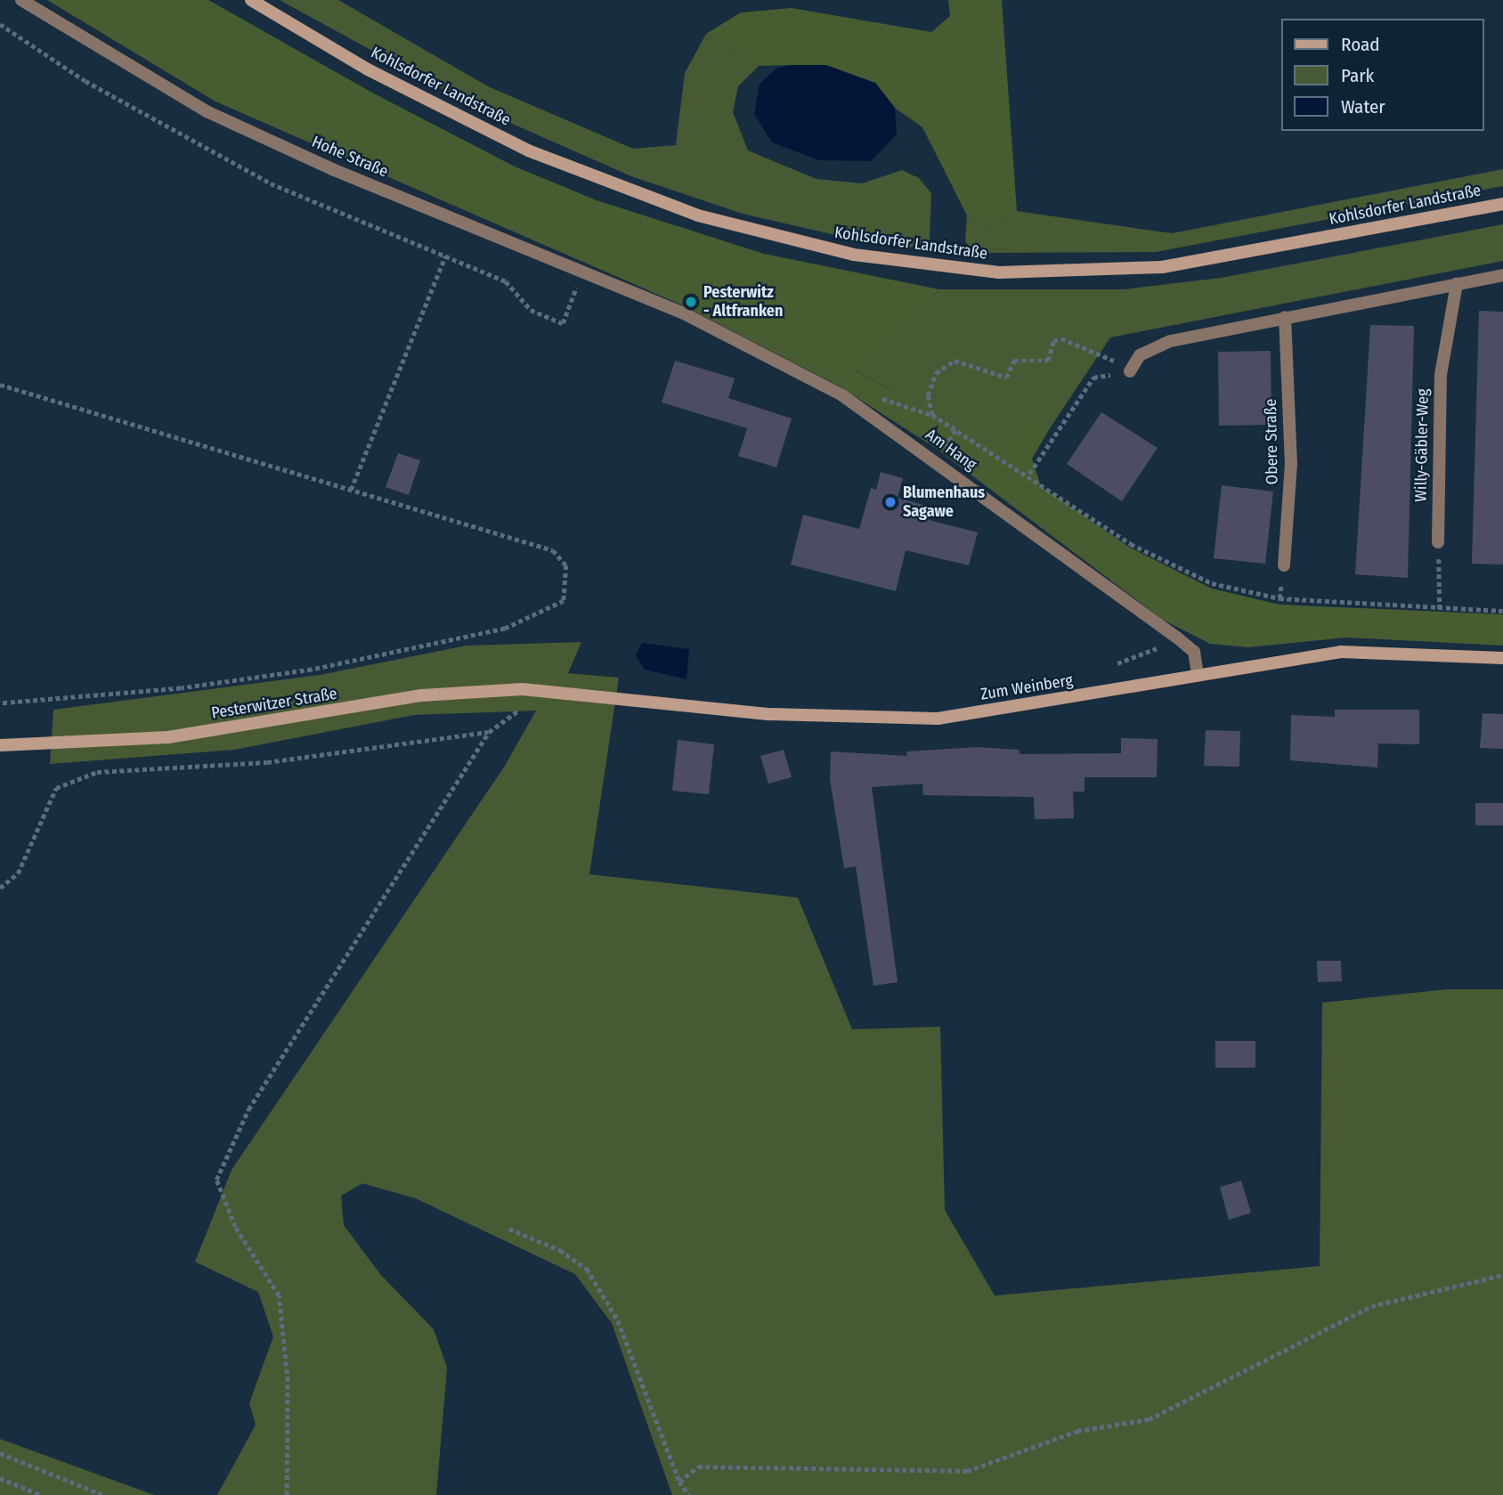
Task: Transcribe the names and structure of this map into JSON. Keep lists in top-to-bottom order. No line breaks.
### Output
{"streets":{"street":["Kohlsdorfer Landstraße","Hohe Straße","Obere Straße","Willy-Gäbler-Weg","Am Hang","Zum Weinberg","Pesterwitzer Straße"]},"crossings":[["Hohe Straße","Am Hang"],["Zum Weinberg","Pesterwitzer Straße"]],"places":["Pesterwitz - Altfranken","Blumenhaus Sagawe"],"legend":["Road","Park","Water"]}
